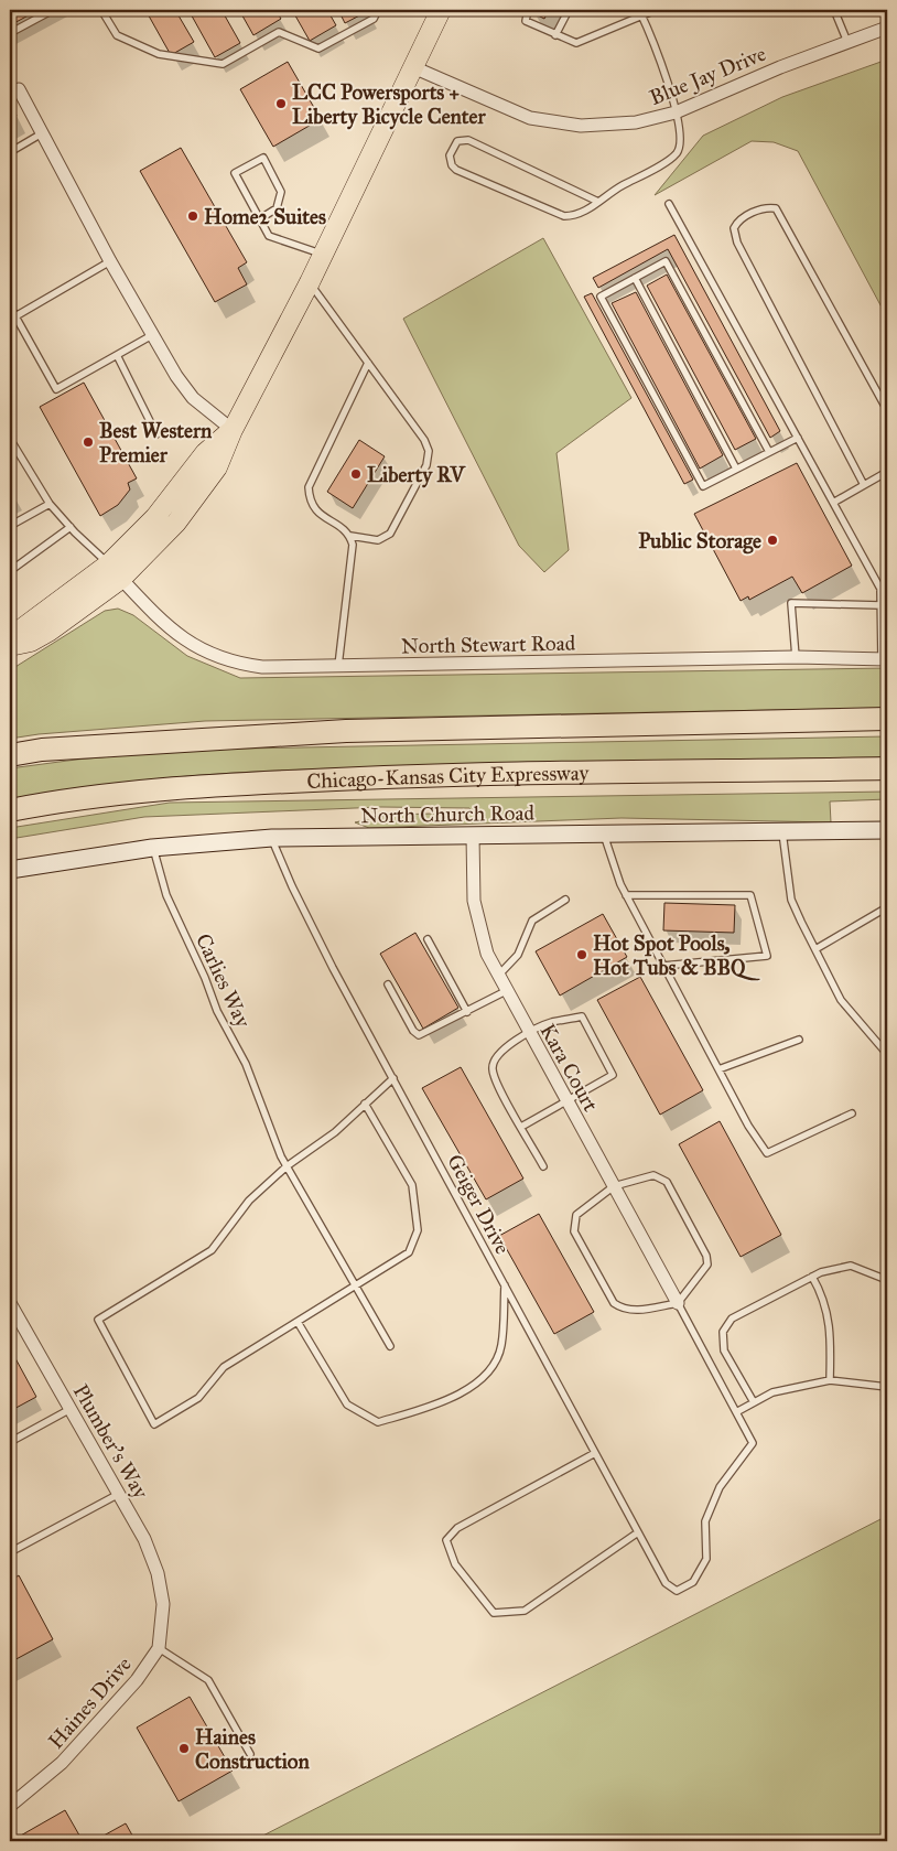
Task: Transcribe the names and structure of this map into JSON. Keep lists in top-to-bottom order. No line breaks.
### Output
{"streets":{"highway":["Chicago-Kansas City Expressway"],"main road":["North Church Road"],"street":["Blue Jay Drive","North Stewart Road","Kara Court","Plumber's Way","Haines Drive"],"lane":["Carlies Way","Geiger Drive"]},"crossings":[["North Church Road","Carlies Way"],["North Church Road","Kara Court"],["North Church Road","Geiger Drive"],["Plumber's Way","Haines Drive"]],"places":["LCC Powersports + Liberty Bicycle Center","Home2 Suites","Best Western Premier","Liberty RV","Public Storage","Hot Spot Pools, Hot Tubs & BBQ","Haines Construction"]}
